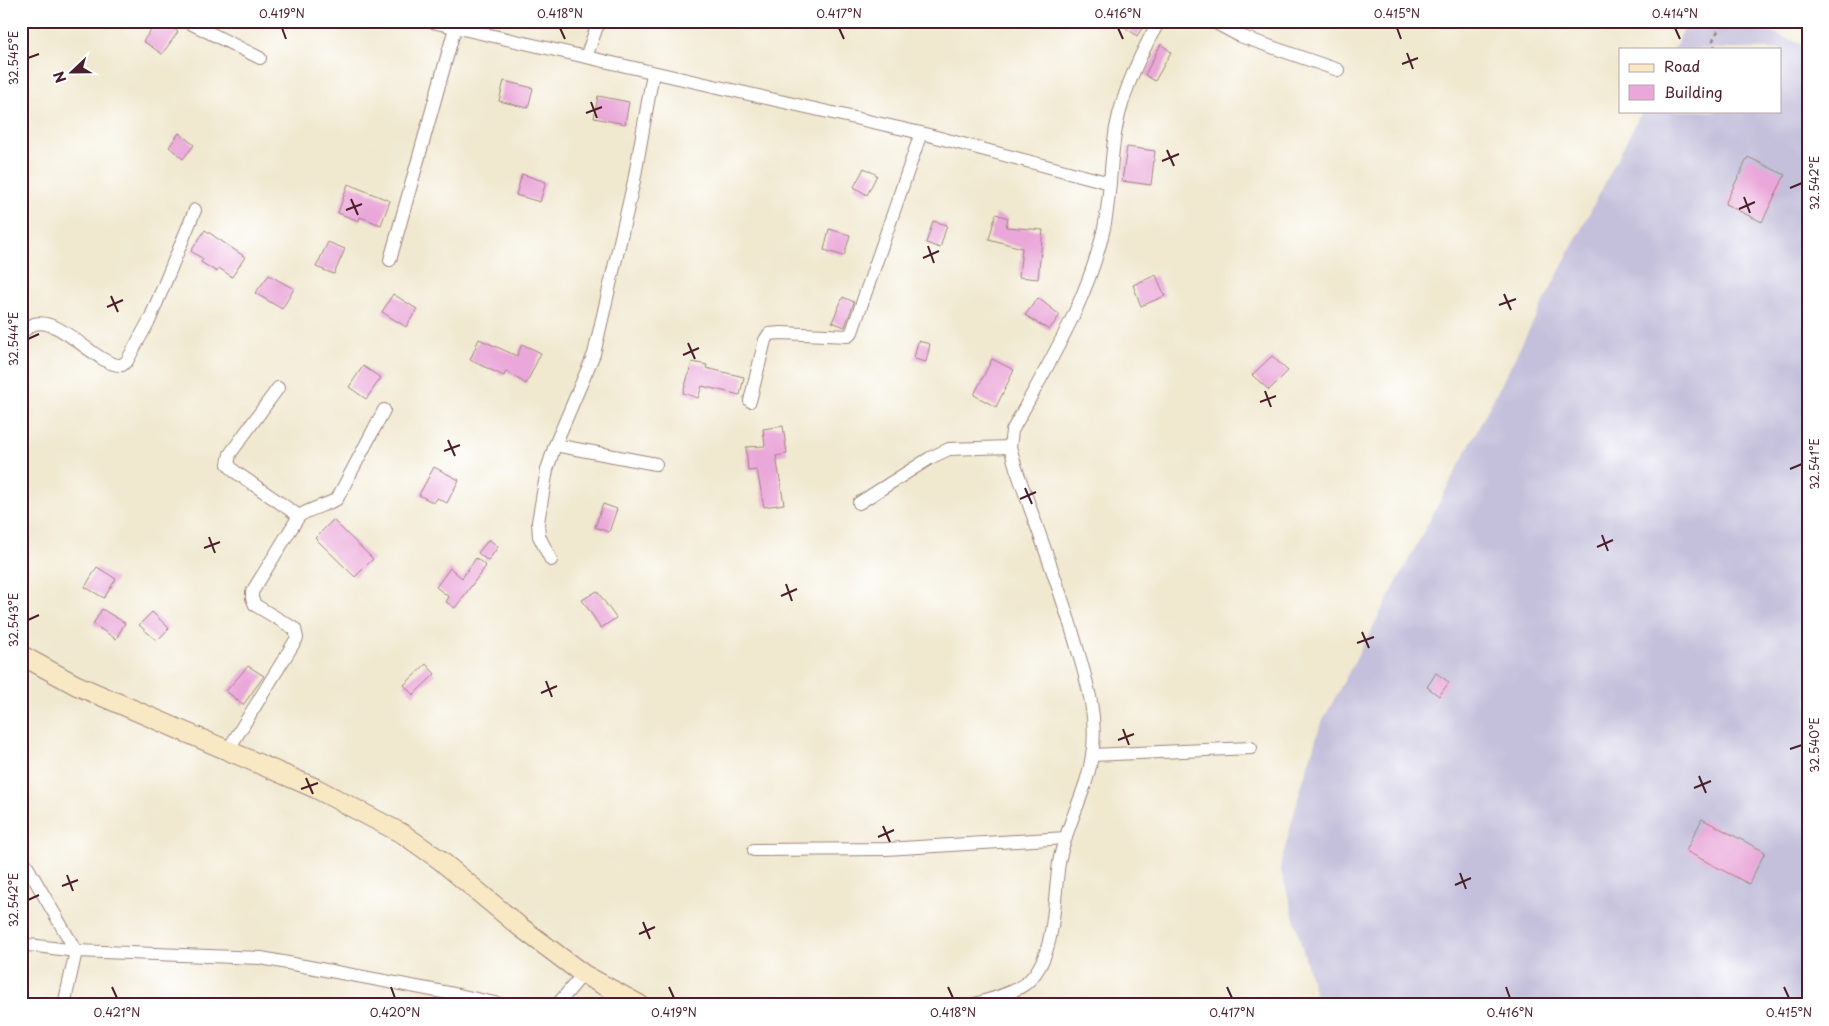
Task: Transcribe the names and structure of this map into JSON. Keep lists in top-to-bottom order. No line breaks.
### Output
{"legend":["Road","Building"],"north":"left","coordinates":["0.419°N","0.418°N","0.417°N","0.416°N","0.415°N","0.414°N","32.545°E","32.542°E","32.544°E","32.541°E","32.543°E","32.540°E","0.421°N","0.420°N"]}
